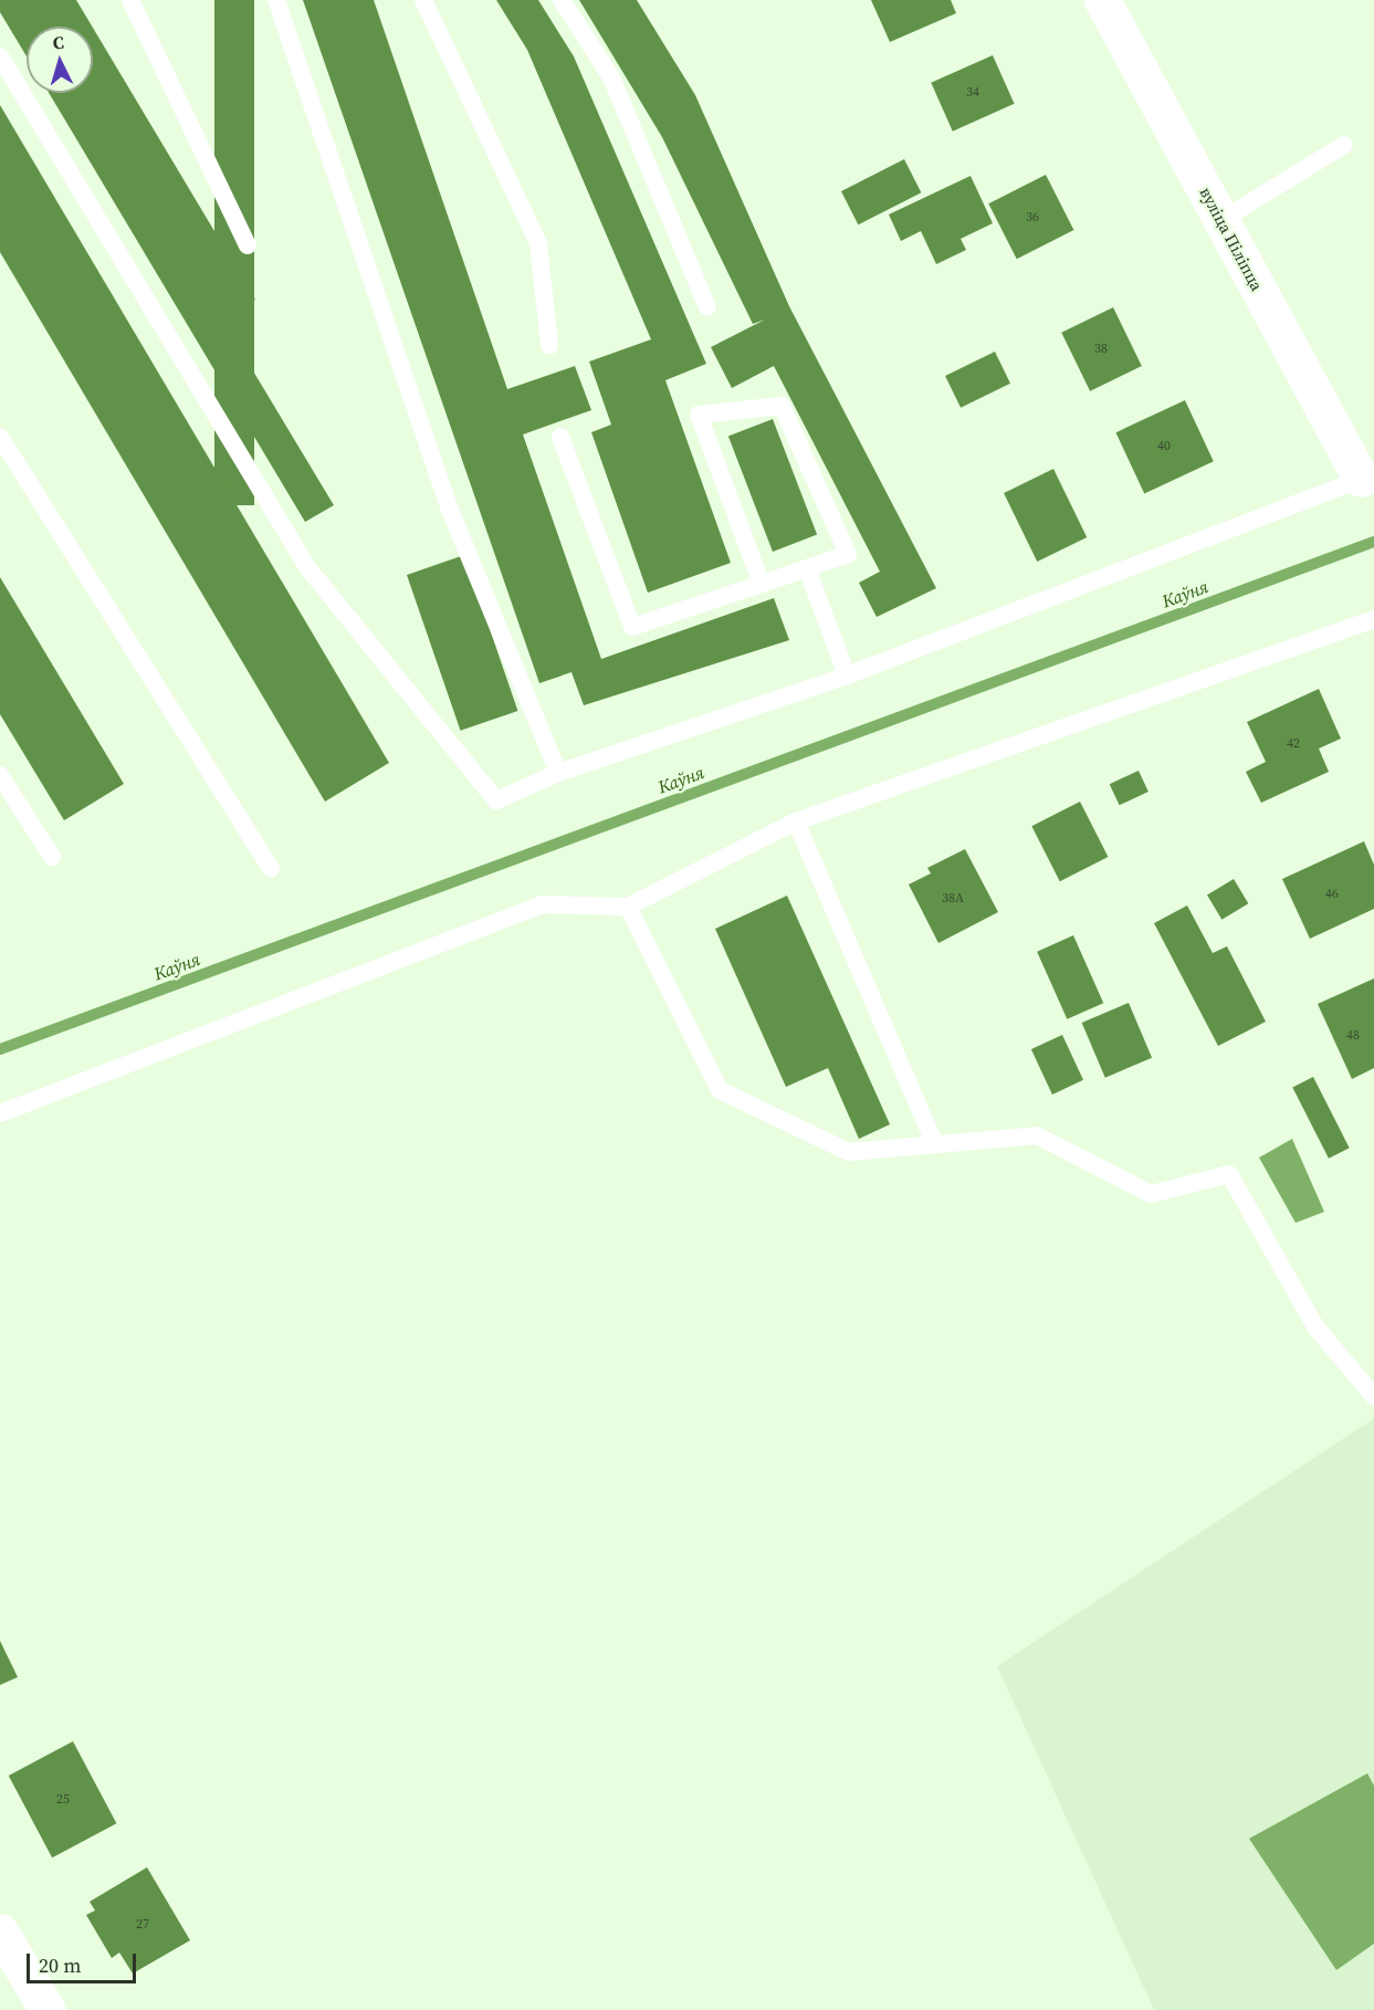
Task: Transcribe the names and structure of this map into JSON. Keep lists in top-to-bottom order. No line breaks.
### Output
{"streets":{"street":["вуліца Піліпца"]},"water":["Каўня"],"house_numbers":["34","36","38","40","42","46","38А","48","25","27"],"scale_bar":"20 m","north":"top"}
